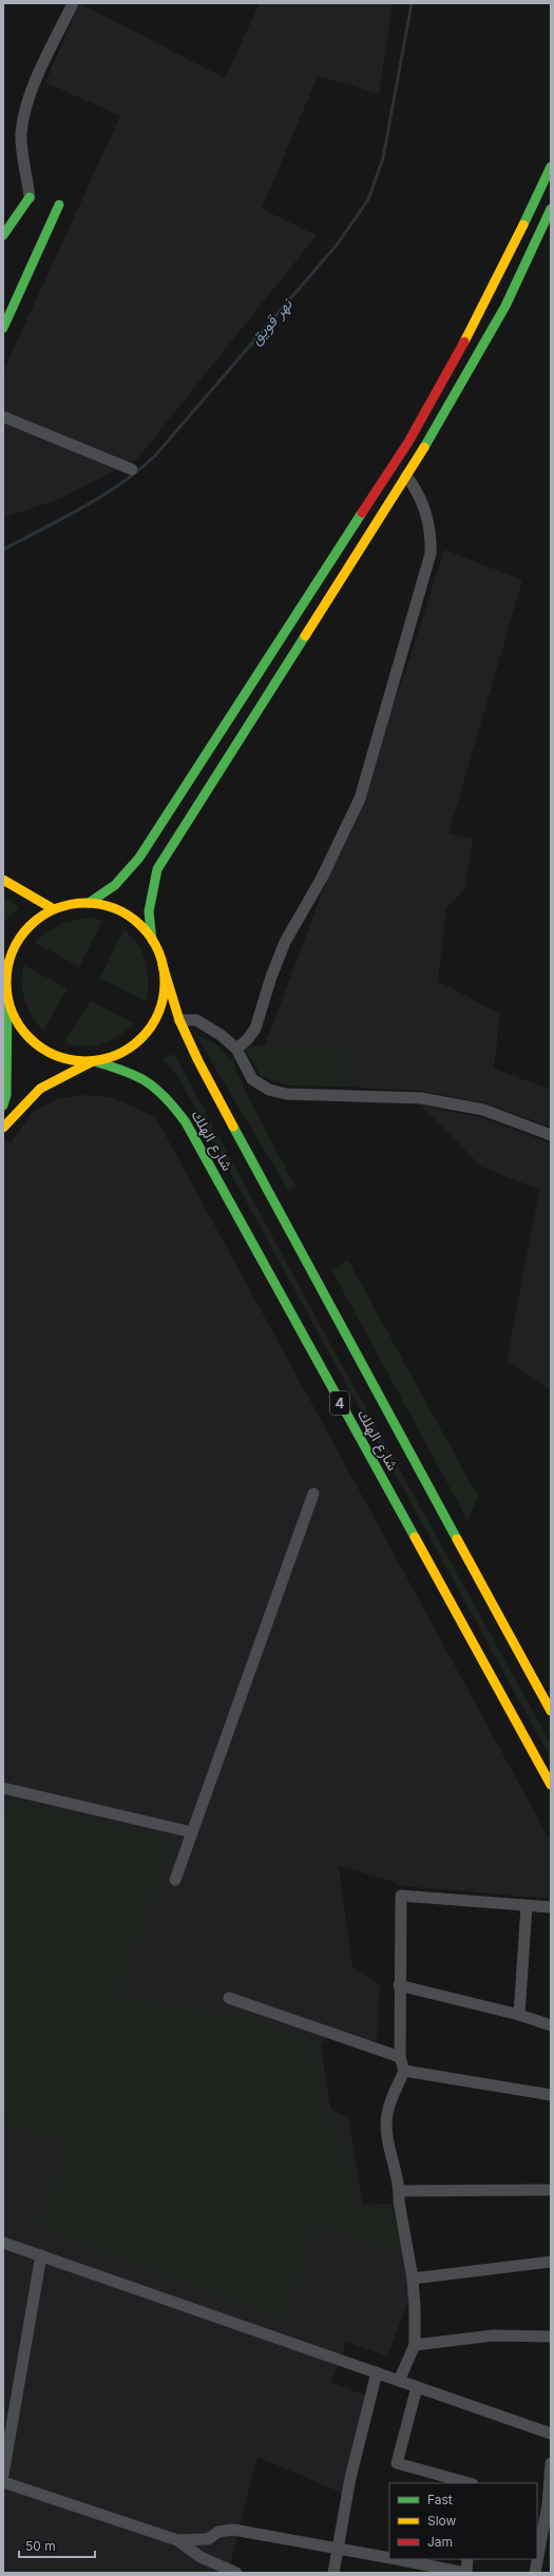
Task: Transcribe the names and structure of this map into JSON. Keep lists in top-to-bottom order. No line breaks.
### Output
{"streets":{"main road":["شارع الهلك","4"]},"water":["نهر قويق"],"legend":["Fast","Slow","Jam"],"scale_bar":"50 m"}
